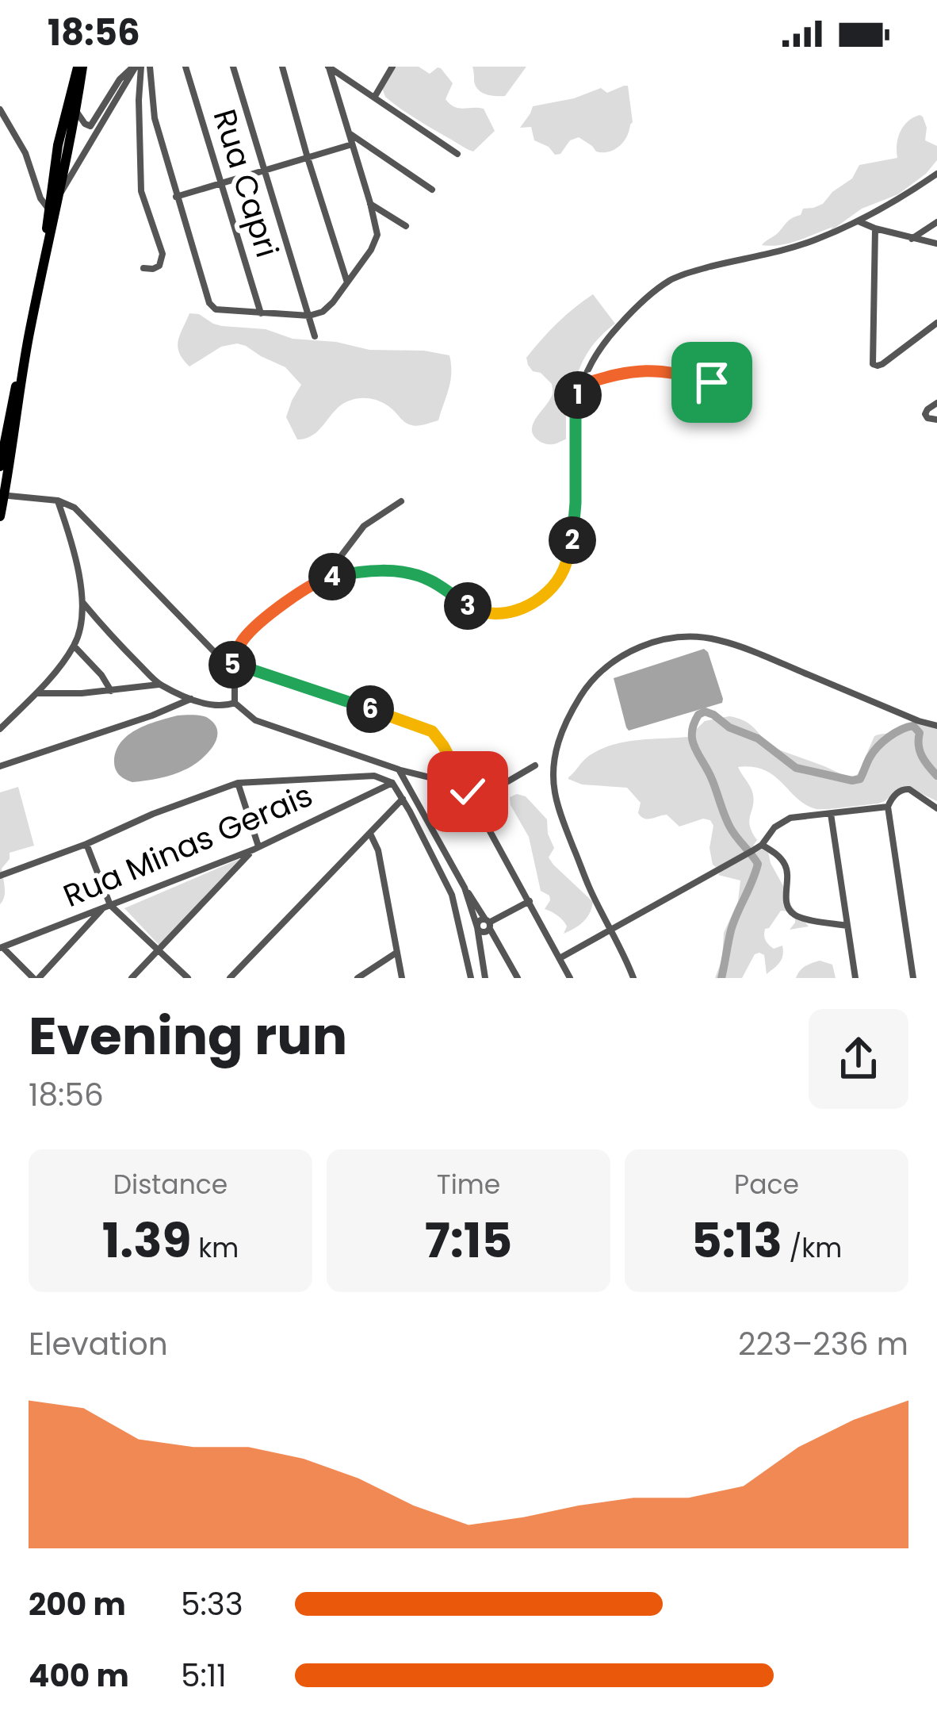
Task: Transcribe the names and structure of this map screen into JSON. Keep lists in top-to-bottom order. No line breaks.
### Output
{"streets":{"street":["Rua Capri","Rua Minas Gerais"]},"page":{"status":"18:56","pins":["1","2","4","3","5","6"],"heading":["Evening run","18:56"],"stats":[["Distance","1.39 km"],["Time","7:15"],["Pace","5:13 /km"]],"chart":["Elevation","223–236 m"],"list":[{"name":"200 m","note":"5:33"},{"name":"400 m","note":"5:11"}]}}
